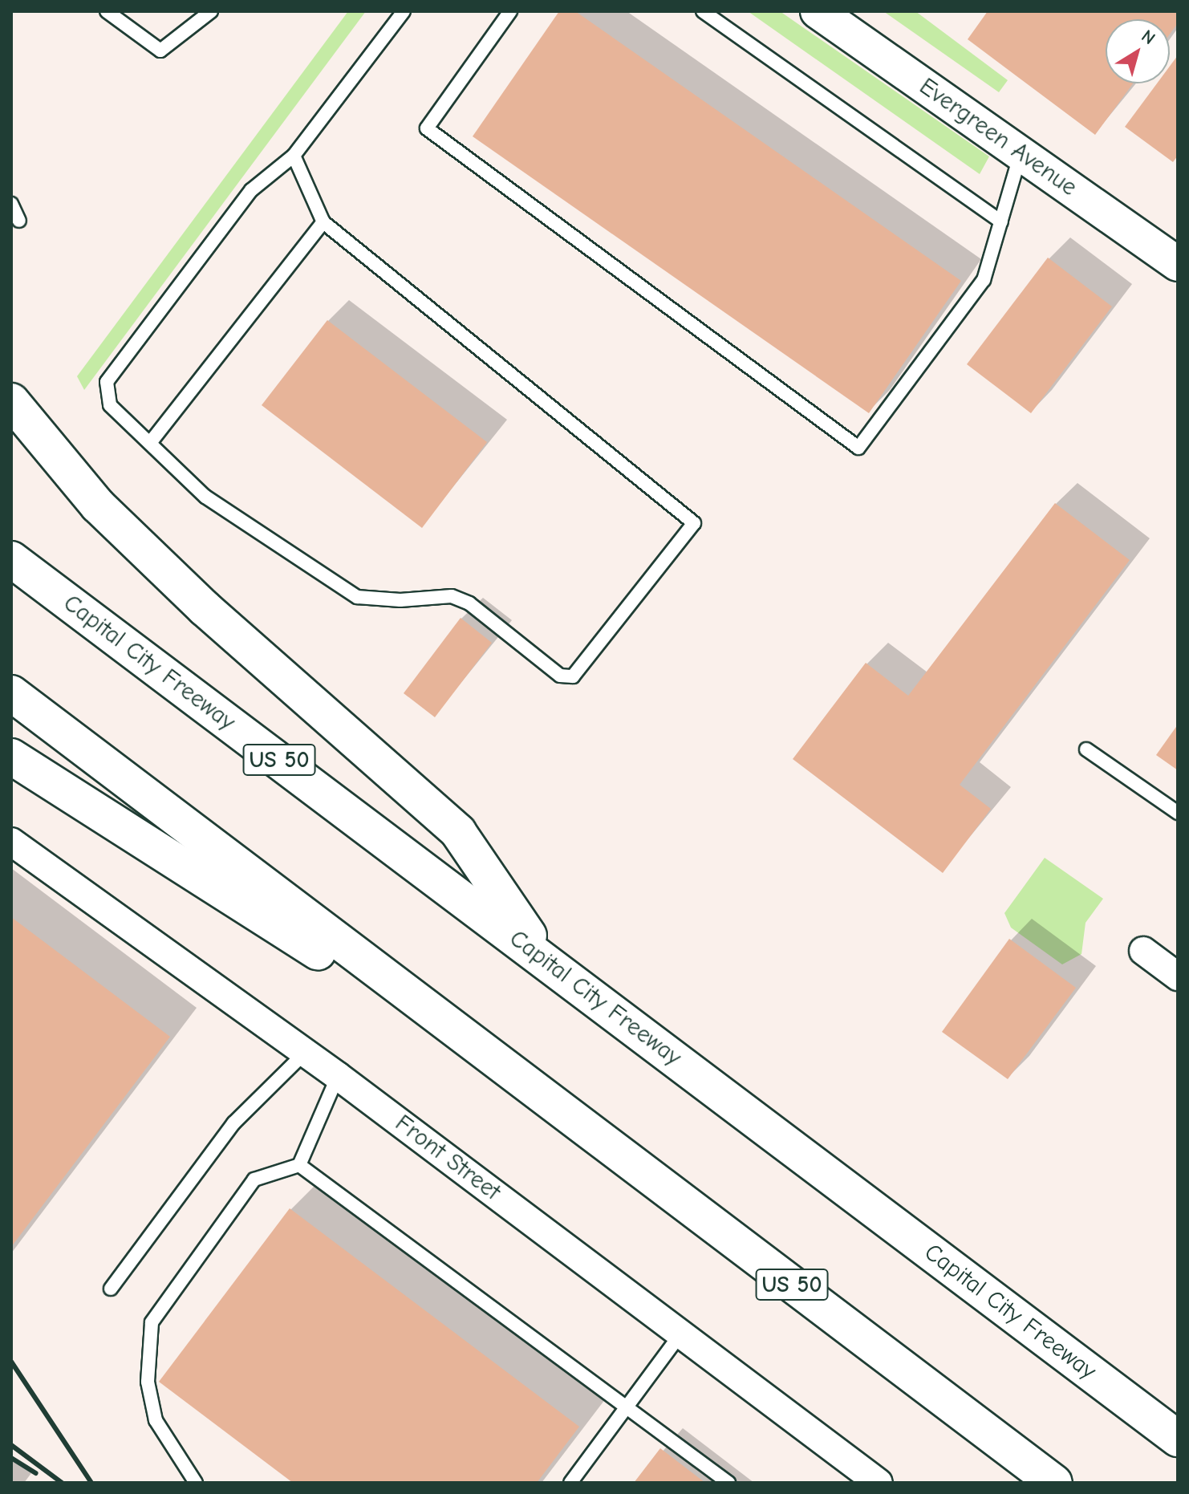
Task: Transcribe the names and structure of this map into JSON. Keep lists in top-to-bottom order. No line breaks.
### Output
{"streets":{"highway":["Capital City Freeway","US 50"],"street":["Evergreen Avenue","Front Street"]},"north":"top right"}
